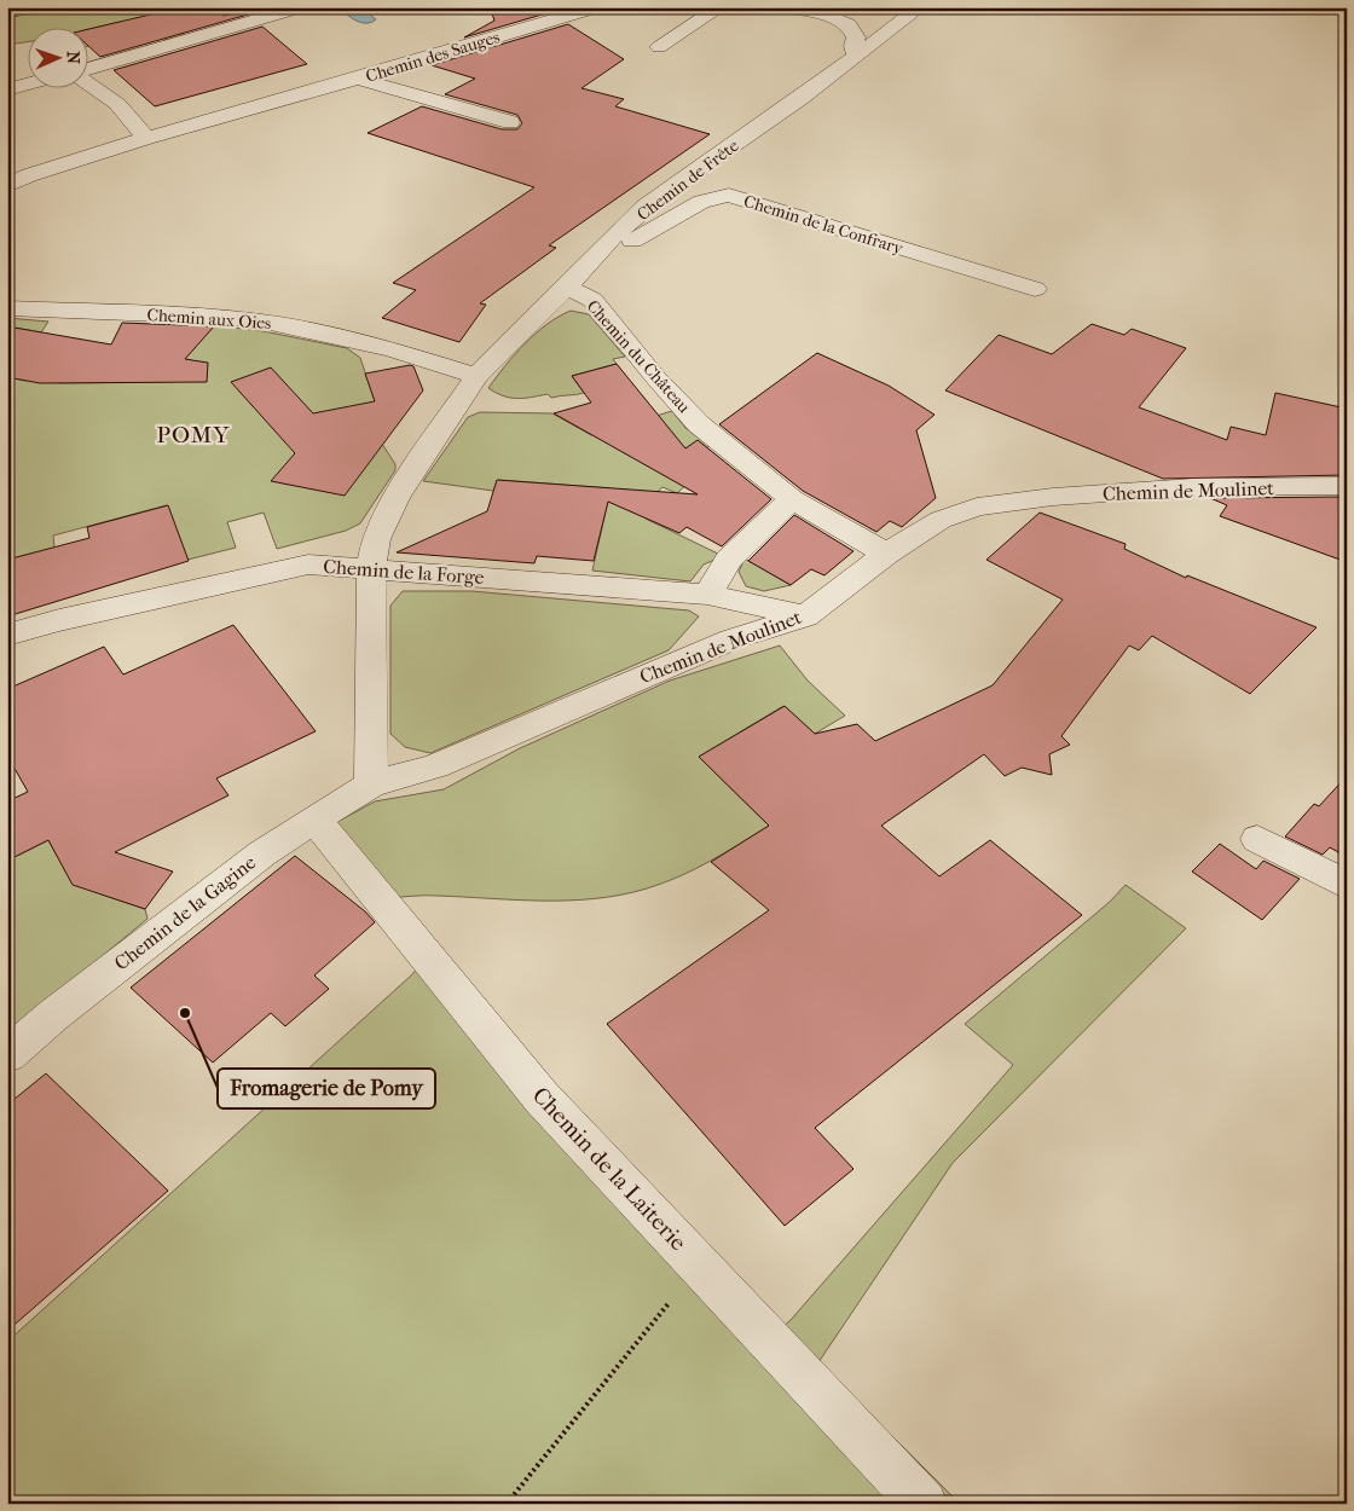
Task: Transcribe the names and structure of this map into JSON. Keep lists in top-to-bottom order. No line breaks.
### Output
{"streets":{"street":["Chemin des Sauges","Chemin de Frête","Chemin de la Confrary","Chemin aux Oies","Chemin du Château","Chemin de Moulinet","Chemin de la Forge","Chemin de la Gagine","Chemin de la Laiterie"]},"crossings":[["Chemin de Frête","Chemin de la Confrary"],["Chemin de Frête","Chemin aux Oies"],["Chemin de Frête","Chemin du Château"],["Chemin de Frête","Chemin de Moulinet"],["Chemin de Frête","Chemin de la Forge"],["Chemin de Frête","Chemin de la Gagine"],["Chemin du Château","Chemin de Moulinet"],["Chemin de Moulinet","Chemin de la Forge"],["Chemin de Moulinet","Chemin de la Gagine"],["Chemin de la Gagine","Chemin de la Laiterie"]],"districts":["POMY"],"places":["Fromagerie de Pomy"],"north":"right"}
